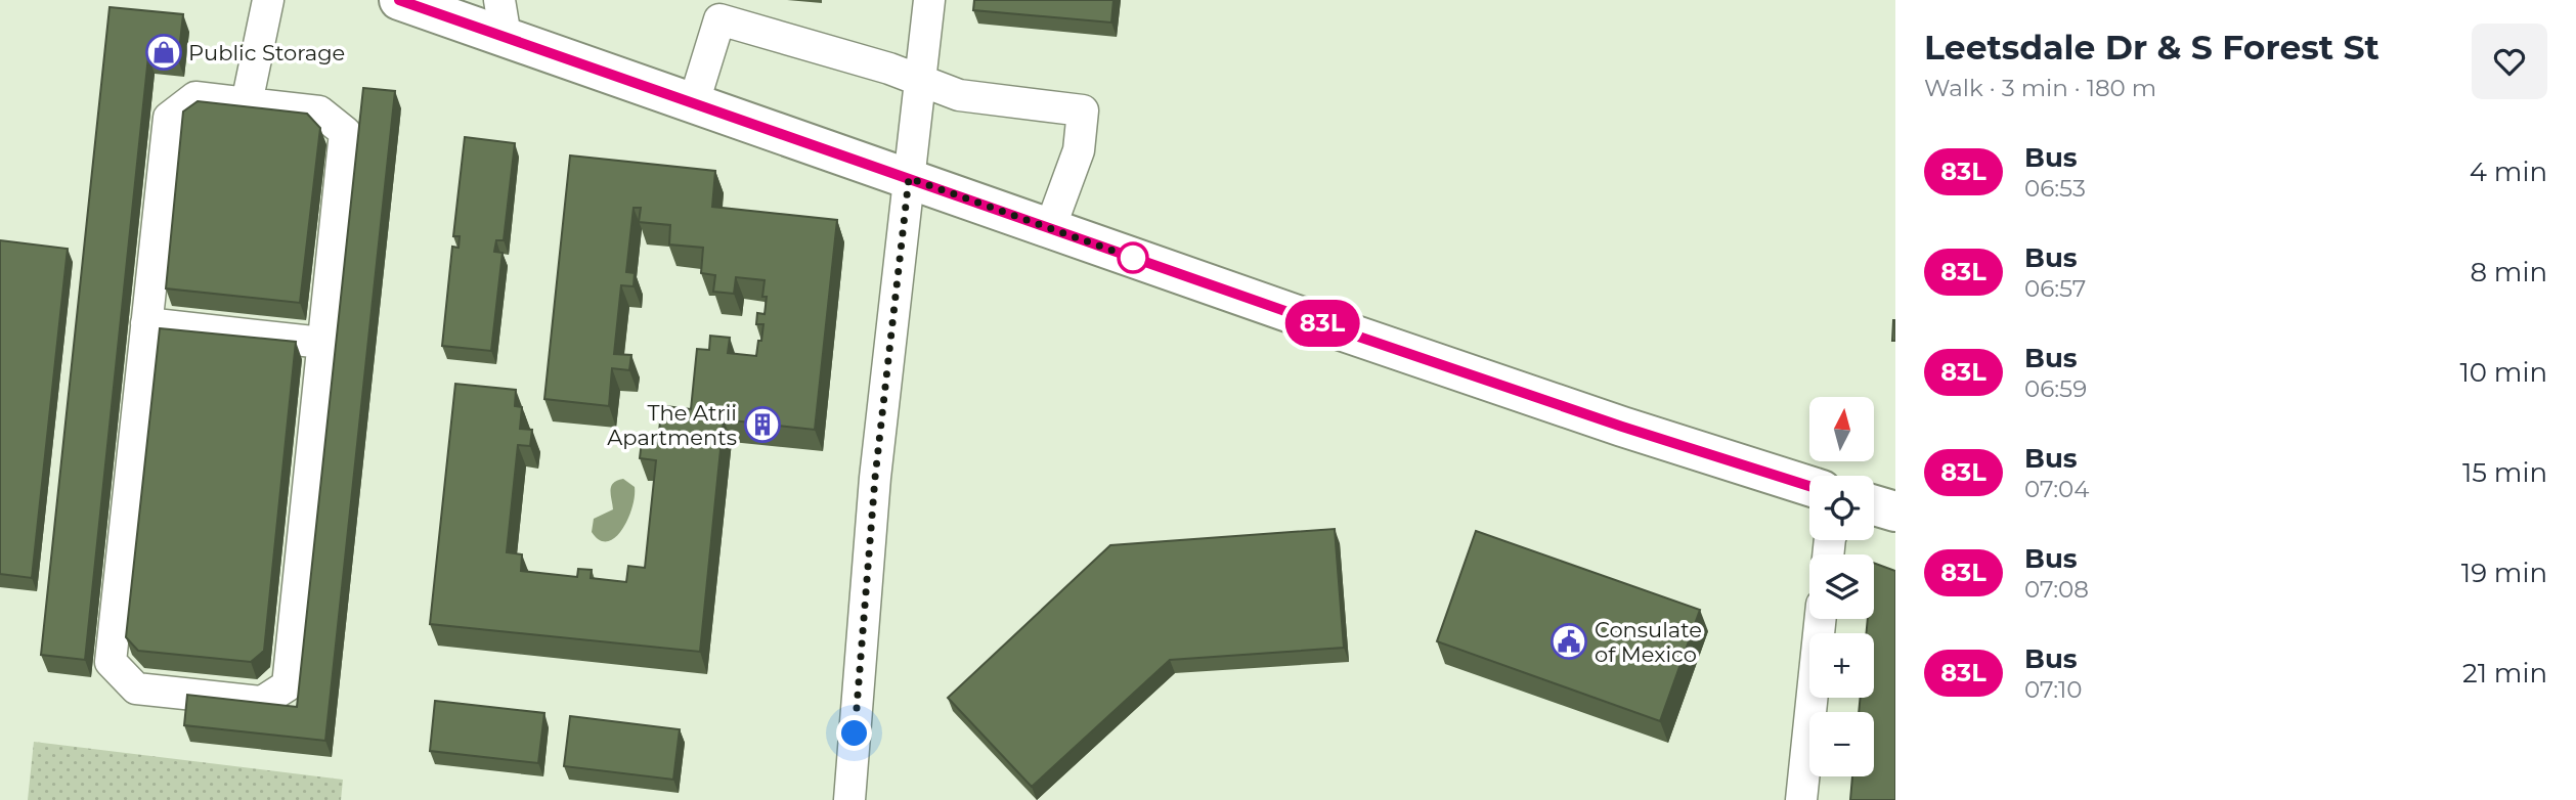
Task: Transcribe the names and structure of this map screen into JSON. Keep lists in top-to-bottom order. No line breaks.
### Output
{"places":{"shop":["Public Storage"],"building":["The Atrii Apartments"],"public building":["Consulate of Mexico"]},"lines":["bus line 83L"],"north":"top","page":{"on_map":"83L","heading":["Leetsdale Dr & S Forest St","Walk · 3 min · 180 m"],"list":[{"mark":"83L","name":"Bus","note":"06:53","value":"4 min"},{"mark":"83L","name":"Bus","note":"06:57","value":"8 min"},{"mark":"83L","name":"Bus","note":"06:59","value":"10 min"},{"mark":"83L","name":"Bus","note":"07:04","value":"15 min"},{"mark":"83L","name":"Bus","note":"07:08","value":"19 min"},{"mark":"83L","name":"Bus","note":"07:10","value":"21 min"}],"map_buttons":["+","−"]}}
